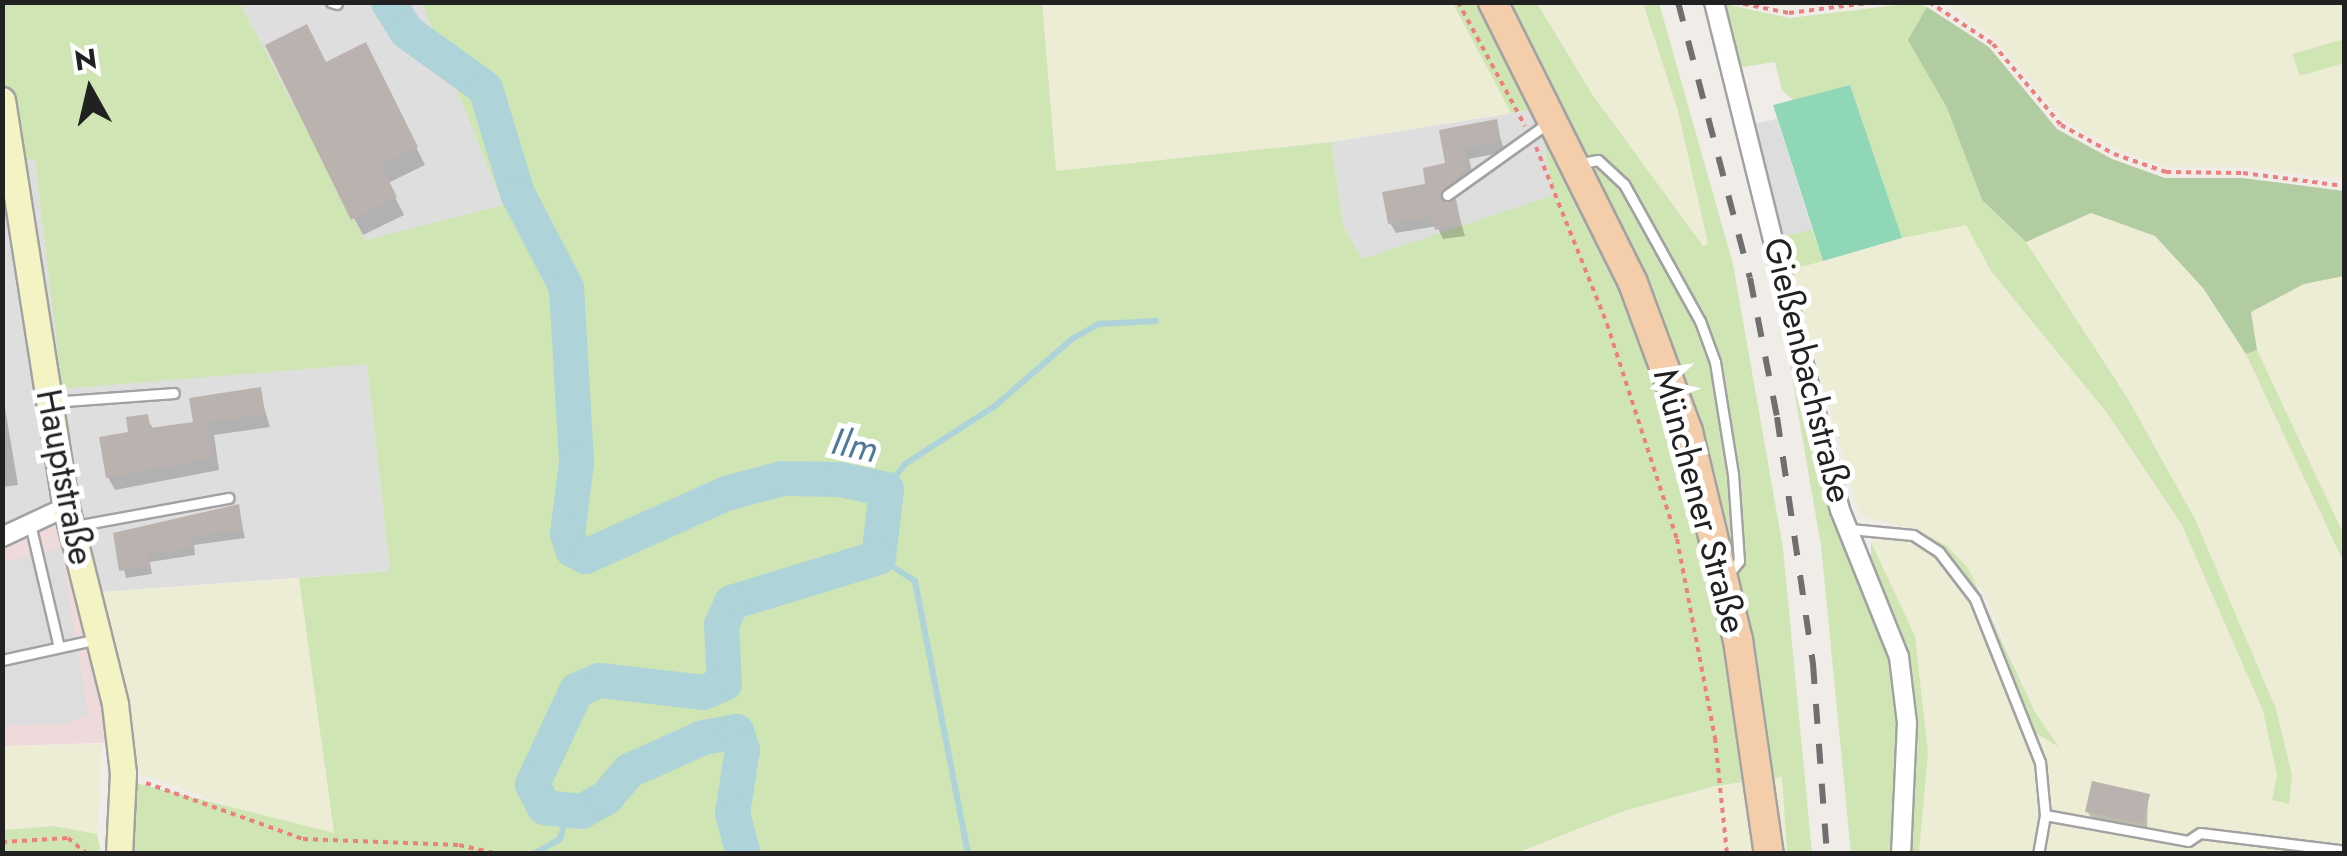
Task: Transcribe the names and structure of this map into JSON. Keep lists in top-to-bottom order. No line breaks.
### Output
{"streets":{"main road":["Münchener Straße"],"street":["Gießenbachstraße","Hauptstraße"]},"water":["Ilm"],"north":"top"}
